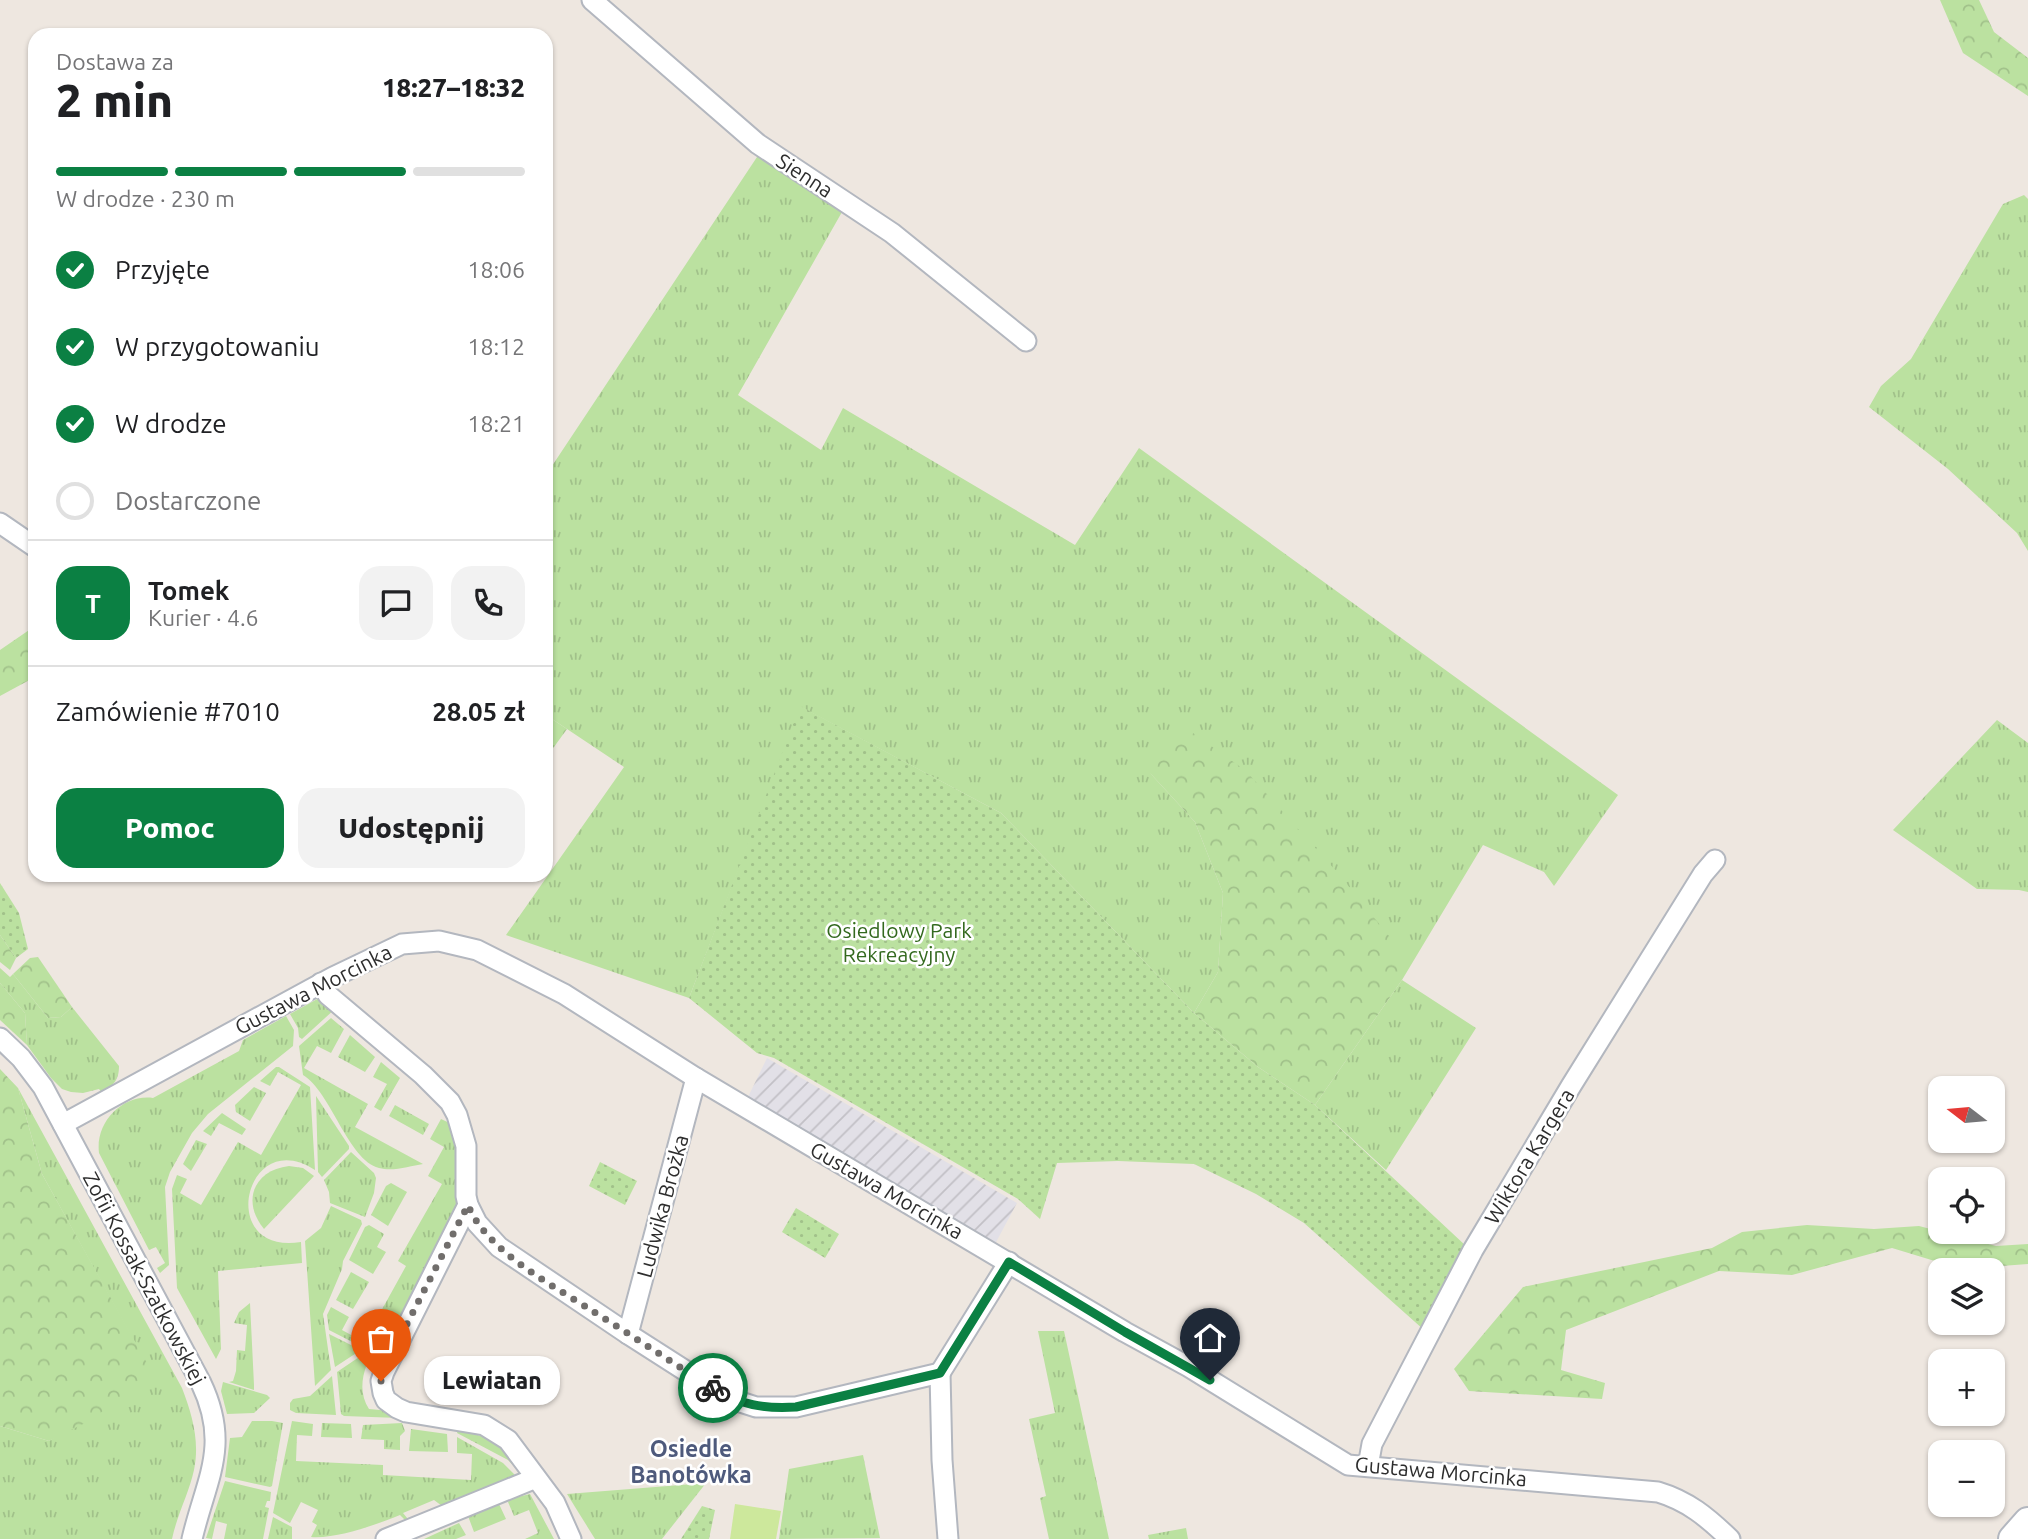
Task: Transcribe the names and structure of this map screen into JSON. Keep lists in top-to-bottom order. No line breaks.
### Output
{"streets":{"street":["Sienna","Gustawa Morcinka","Wiktora Kargera","Ludwika Brożka","Zofii Kossak-Szatkowskiej"]},"crossings":[["Gustawa Morcinka","Wiktora Kargera"],["Gustawa Morcinka","Ludwika Brożka"],["Gustawa Morcinka","Zofii Kossak-Szatkowskiej"]],"districts":["Osiedle Banotówka"],"parks":["Osiedlowy Park Rekreacyjny"],"places":["Lewiatan"],"north":"left","page":{"heading":["2 min","Dostawa za","18:27–18:32"],"panel":["Tomek","Kurier · 4.6","Zamówienie #7010","28.05 zł"],"bar":"W drodze · 230 m","list":[["Przyjęte","18:06"],["W przygotowaniu","18:12"],["W drodze","18:21"],"Dostarczone"],"round":"T","buttons":["Pomoc","Udostępnij"],"map_buttons":["+","−"],"bubble":"Lewiatan"}}
